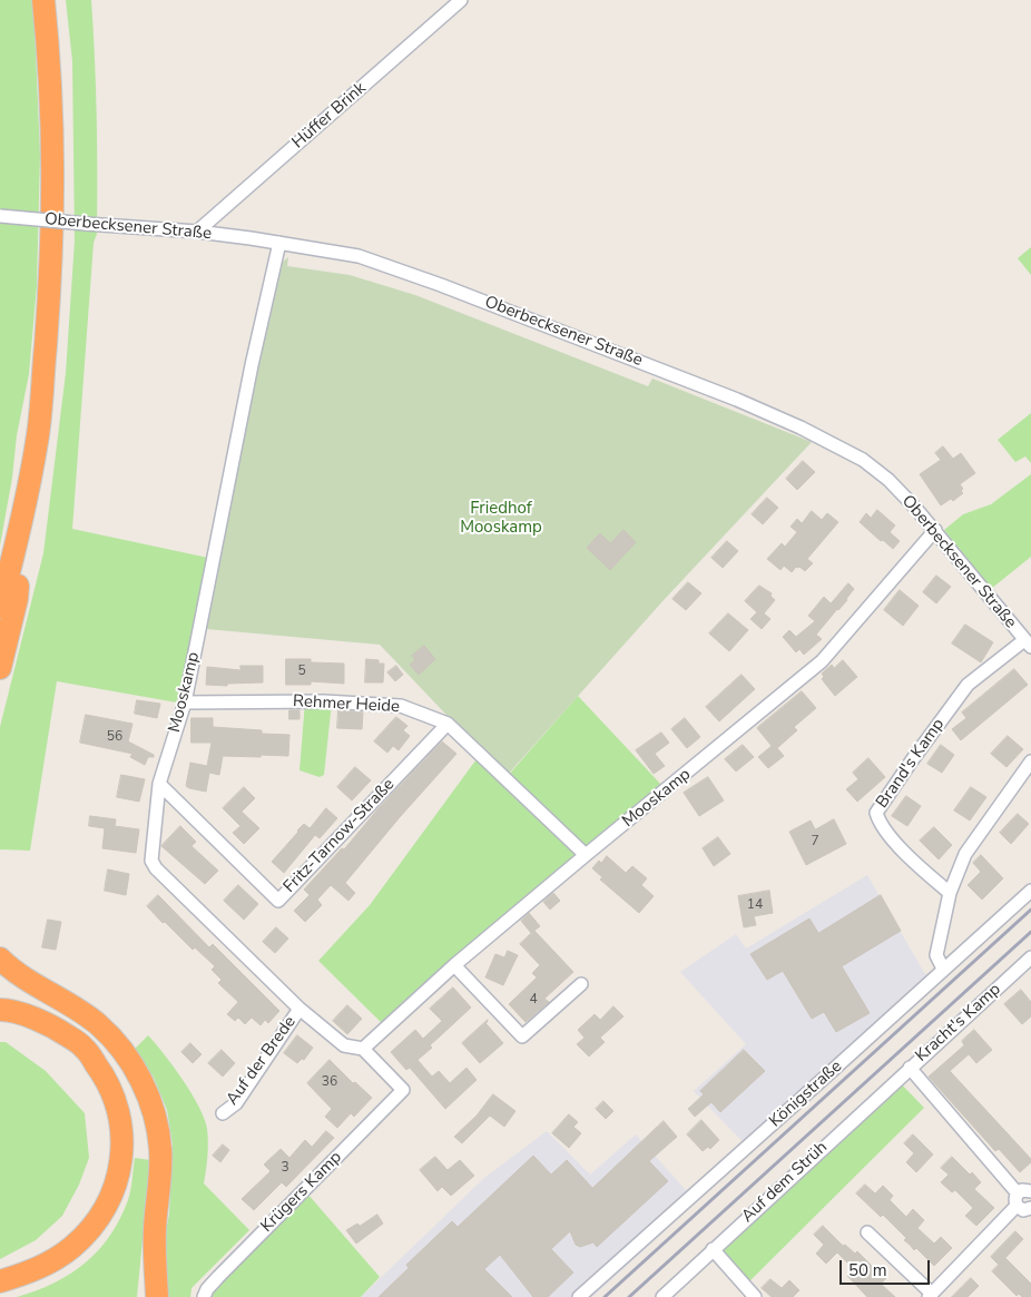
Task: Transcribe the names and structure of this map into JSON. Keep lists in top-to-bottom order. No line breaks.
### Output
{"streets":{"street":["Hüffer Brink","Oberbecksener Straße","Mooskamp","Rehmer Heide","Brand's Kamp","Fritz-Tarnow-Straße","Kracht's Kamp","Auf der Brede","Königstraße","Auf dem Strüh","Krügers Kamp"]},"crossings":[["Hüffer Brink","Oberbecksener Straße"],["Oberbecksener Straße","Mooskamp"],["Oberbecksener Straße","Brand's Kamp"],["Mooskamp","Rehmer Heide"],["Mooskamp","Fritz-Tarnow-Straße"],["Mooskamp","Auf der Brede"],["Mooskamp","Krügers Kamp"],["Rehmer Heide","Fritz-Tarnow-Straße"],["Kracht's Kamp","Auf dem Strüh"]],"parks":["Friedhof Mooskamp"],"house_numbers":["5","56","7","14","4","36","3"],"scale_bar":"50 m"}
